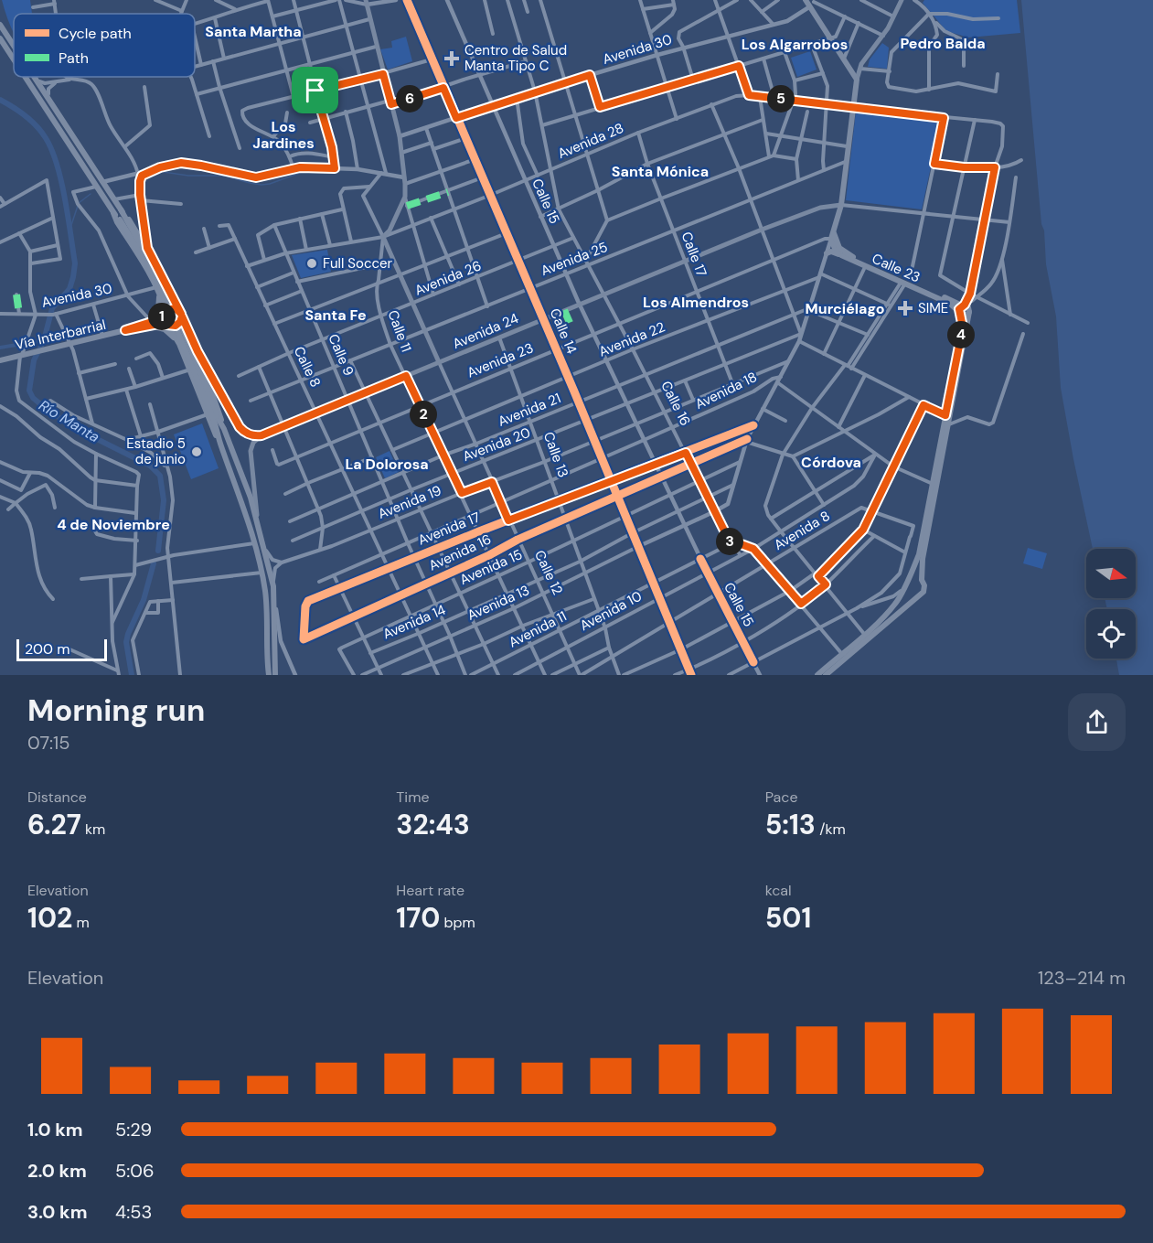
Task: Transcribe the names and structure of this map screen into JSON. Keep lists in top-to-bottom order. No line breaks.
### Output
{"streets":{"main road":["Calle 23","Avenida 24","Vía Interbarrial","Calle 12"],"street":["Avenida 30","Avenida 28","Calle 15","Calle 17","Avenida 25","Avenida 26","Calle 11","Calle 14","Avenida 22","Calle 9","Avenida 23","Calle 8","Avenida 18","Calle 16","Avenida 21","Avenida 20","Calle 13","Avenida 19","Avenida 17","Avenida 8","Avenida 16","Avenida 15","Avenida 13","Avenida 10","Avenida 14","Avenida 11"]},"crossings":[["Avenida 30","Calle 15"],["Avenida 30","Calle 14"],["Avenida 30","Calle 16"],["Avenida 28","Calle 15"],["Avenida 28","Calle 17"],["Avenida 28","Calle 11"],["Avenida 28","Calle 14"],["Avenida 28","Calle 9"],["Avenida 28","Calle 8"],["Avenida 28","Calle 16"],["Avenida 28","Calle 12"],["Calle 15","Avenida 25"],["Calle 15","Avenida 26"],["Calle 15","Avenida 24"],["Calle 15","Avenida 22"],["Calle 15","Avenida 23"],["Calle 15","Avenida 18"],["Calle 15","Avenida 21"],["Calle 15","Avenida 20"],["Calle 15","Avenida 19"],["Calle 15","Avenida 17"],["Calle 15","Avenida 8"],["Calle 15","Avenida 16"],["Calle 15","Avenida 15"],["Calle 15","Avenida 13"],["Calle 15","Avenida 10"],["Calle 15","Avenida 14"],["Calle 15","Avenida 11"],["Calle 17","Avenida 25"],["Calle 17","Avenida 24"],["Calle 17","Avenida 22"],["Calle 17","Avenida 23"],["Calle 17","Avenida 21"],["Calle 17","Avenida 20"],["Calle 17","Avenida 19"],["Avenida 25","Calle 11"],["Avenida 25","Calle 14"],["Avenida 25","Calle 9"],["Avenida 25","Calle 8"],["Avenida 25","Calle 16"],["Avenida 25","Calle 12"],["Calle 23","Avenida 23"],["Avenida 26","Calle 11"],["Avenida 26","Calle 14"],["Avenida 26","Calle 9"],["Avenida 26","Calle 8"],["Avenida 26","Calle 16"],["Avenida 26","Calle 12"],["Calle 11","Avenida 24"],["Calle 11","Avenida 22"],["Calle 11","Avenida 23"],["Calle 11","Avenida 18"],["Calle 11","Avenida 21"],["Calle 11","Avenida 20"],["Calle 11","Avenida 19"],["Calle 11","Avenida 17"],["Calle 11","Avenida 16"],["Calle 11","Avenida 15"],["Calle 11","Calle 12"],["Calle 11","Avenida 13"],["Calle 11","Avenida 10"],["Calle 11","Avenida 14"],["Calle 11","Avenida 11"],["Avenida 24","Calle 14"],["Avenida 24","Calle 9"],["Avenida 24","Calle 8"],["Avenida 24","Calle 16"],["Avenida 24","Calle 13"],["Avenida 24","Calle 12"],["Calle 14","Avenida 22"],["Calle 14","Avenida 23"],["Calle 14","Avenida 18"],["Calle 14","Avenida 21"],["Calle 14","Avenida 20"],["Calle 14","Avenida 19"],["Calle 14","Avenida 17"],["Calle 14","Avenida 8"],["Calle 14","Avenida 16"],["Calle 14","Avenida 15"],["Calle 14","Avenida 13"],["Calle 14","Avenida 10"],["Calle 14","Avenida 14"],["Calle 14","Avenida 11"],["Avenida 22","Calle 16"],["Avenida 22","Calle 13"],["Avenida 22","Calle 12"],["Calle 9","Avenida 23"],["Calle 9","Avenida 18"],["Calle 9","Avenida 21"],["Calle 9","Avenida 20"],["Calle 9","Avenida 19"],["Calle 9","Avenida 17"],["Calle 9","Avenida 16"],["Calle 9","Avenida 15"],["Calle 9","Avenida 13"],["Calle 9","Avenida 14"],["Avenida 23","Calle 8"],["Avenida 23","Calle 16"],["Avenida 23","Calle 13"],["Avenida 23","Calle 12"],["Calle 8","Avenida 18"],["Calle 8","Avenida 21"],["Calle 8","Avenida 20"],["Calle 8","Avenida 19"],["Calle 8","Avenida 17"],["Calle 8","Avenida 16"],["Calle 8","Avenida 15"],["Calle 8","Avenida 13"],["Calle 8","Avenida 14"],["Avenida 18","Calle 16"],["Avenida 18","Calle 13"],["Avenida 18","Calle 12"],["Calle 16","Avenida 21"],["Calle 16","Avenida 20"],["Calle 16","Avenida 19"],["Calle 16","Avenida 17"],["Calle 16","Avenida 16"],["Calle 16","Avenida 15"],["Calle 16","Avenida 13"],["Calle 16","Avenida 10"],["Calle 16","Avenida 14"],["Calle 16","Avenida 11"],["Avenida 21","Calle 13"],["Avenida 21","Calle 12"],["Avenida 20","Calle 13"],["Avenida 20","Calle 12"],["Calle 13","Avenida 19"],["Calle 13","Avenida 17"],["Calle 13","Avenida 8"],["Calle 13","Avenida 16"],["Calle 13","Avenida 15"],["Calle 13","Avenida 13"],["Calle 13","Avenida 10"],["Calle 13","Avenida 14"],["Calle 13","Avenida 11"],["Avenida 19","Calle 12"],["Avenida 17","Avenida 16"],["Avenida 17","Calle 12"],["Avenida 8","Calle 12"],["Avenida 16","Calle 12"],["Avenida 15","Calle 12"],["Calle 12","Avenida 13"],["Calle 12","Avenida 10"],["Calle 12","Avenida 14"],["Calle 12","Avenida 11"]],"districts":["Santa Martha","Pedro Balda","Los Algarrobos","Los Jardines","Santa Mónica","Los Almendros","Murciélago","Santa Fe","Córdova","La Dolorosa","4 de Noviembre"],"water":["Río Manta"],"places":{"health":["Centro de Salud Manta Tipo C","SIME"],"other":["Full Soccer","Estadio 5 de junio"]},"legend":["Cycle path","Path"],"scale_bar":"200 m","north":"right","page":{"pins":["5","6","1","4","2","3"],"scale":"200 m","heading":["Morning run","07:15"],"stats":[["Distance","6.27 km"],["Time","32:43"],["Pace","5:13 /km"],["Elevation","102 m"],["Heart rate","170 bpm"],["kcal","501"]],"chart":["Elevation","123–214 m"],"list":[{"name":"1.0 km","note":"5:29"},{"name":"2.0 km","note":"5:06"},{"name":"3.0 km","note":"4:53"}]}}
